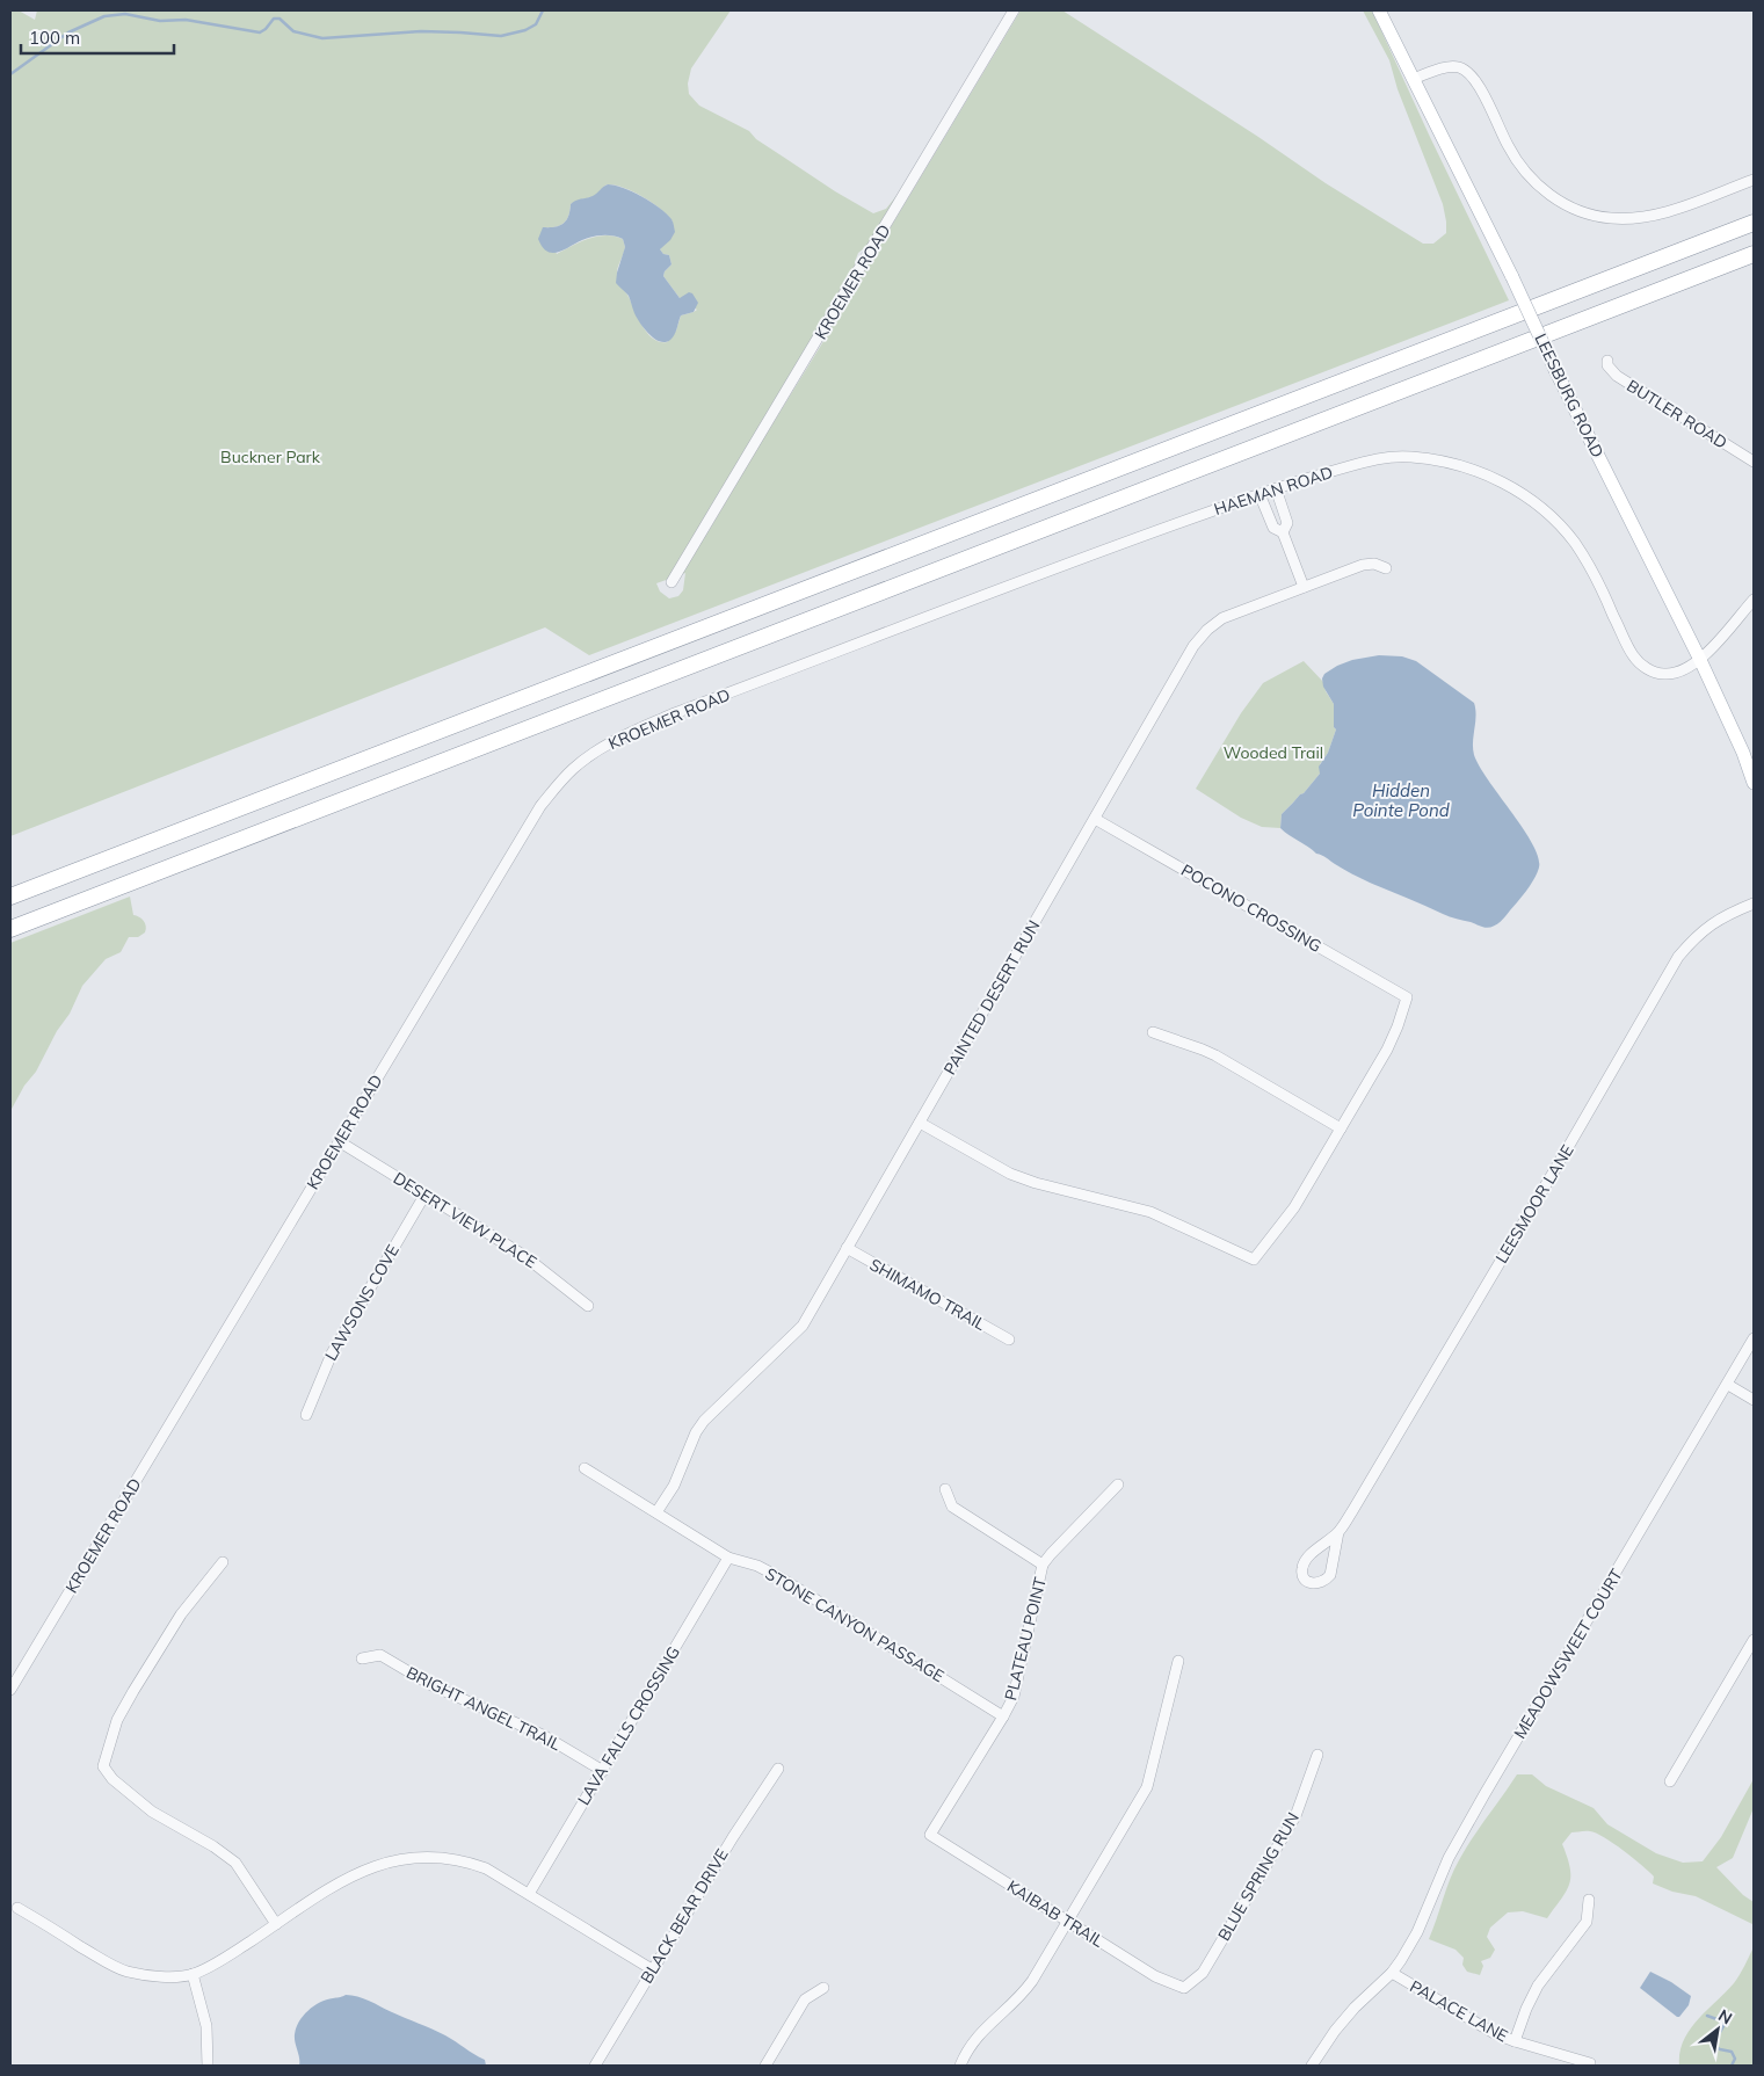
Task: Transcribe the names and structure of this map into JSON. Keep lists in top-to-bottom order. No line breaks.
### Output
{"streets":{"main road":["LEESBURG ROAD"],"street":["KROEMER ROAD","BUTLER ROAD","HAEMAN ROAD","POCONO CROSSING","PAINTED DESERT RUN","LEESMOOR LANE","DESERT VIEW PLACE","SHIMAMO TRAIL","LAWSONS COVE","STONE CANYON PASSAGE","PLATEAU POINT","MEADOWSWEET COURT","BRIGHT ANGEL TRAIL","LAVA FALLS CROSSING","BLUE SPRING RUN","KAIBAB TRAIL","BLACK BEAR DRIVE","PALACE LANE"]},"crossings":[["KROEMER ROAD","HAEMAN ROAD"],["KROEMER ROAD","DESERT VIEW PLACE"],["LEESBURG ROAD","HAEMAN ROAD"],["POCONO CROSSING","PAINTED DESERT RUN"],["PAINTED DESERT RUN","SHIMAMO TRAIL"],["PAINTED DESERT RUN","STONE CANYON PASSAGE"],["DESERT VIEW PLACE","LAWSONS COVE"],["STONE CANYON PASSAGE","PLATEAU POINT"],["STONE CANYON PASSAGE","LAVA FALLS CROSSING"],["PLATEAU POINT","KAIBAB TRAIL"],["MEADOWSWEET COURT","PALACE LANE"],["BRIGHT ANGEL TRAIL","LAVA FALLS CROSSING"],["BLUE SPRING RUN","KAIBAB TRAIL"]],"water":["Hidden Pointe Pond"],"parks":["Buckner Park","Wooded Trail"],"scale_bar":"100 m","north":"top right"}
